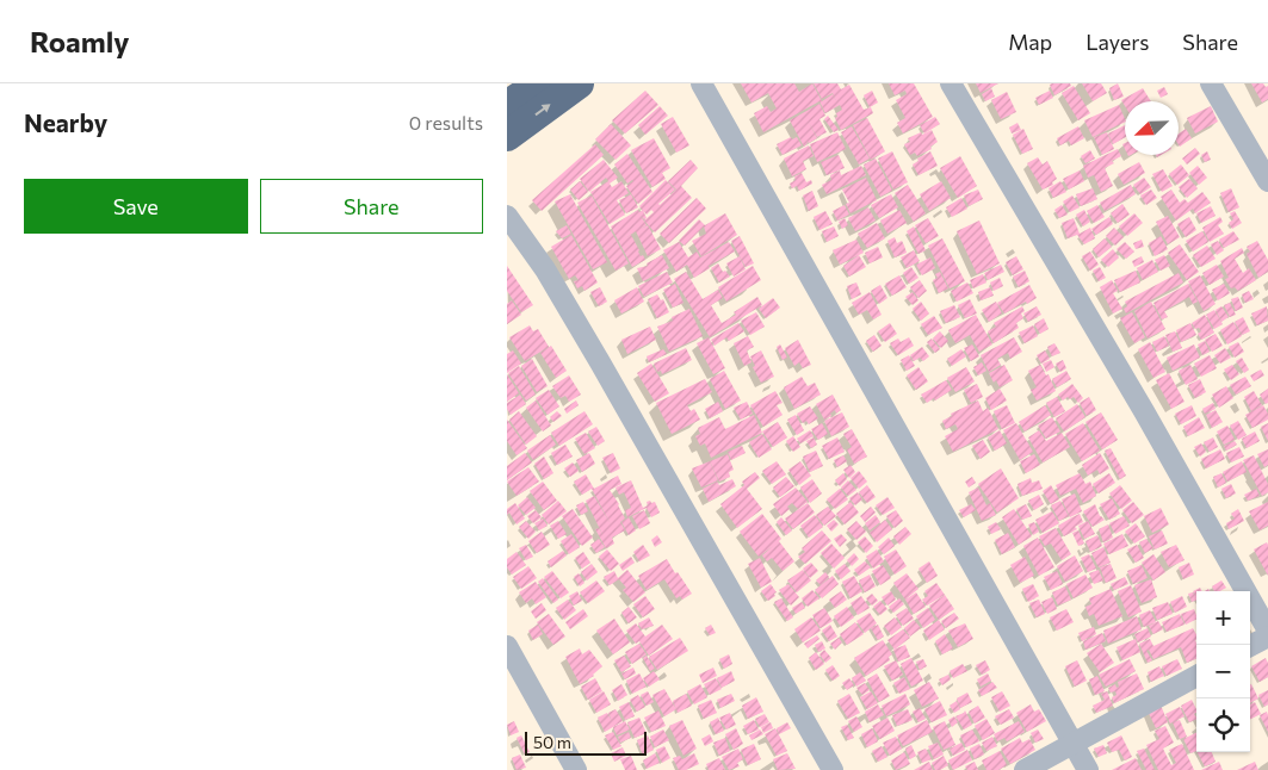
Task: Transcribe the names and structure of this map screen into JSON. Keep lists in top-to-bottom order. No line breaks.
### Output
{"scale_bar":"50 m","north":"bottom left","page":{"header":"Roamly","nav":["Map","Layers","Share"],"heading":["Nearby","0 results"],"buttons":["Save","Share"],"map_buttons":["+","−"],"scale":"50 m"}}
